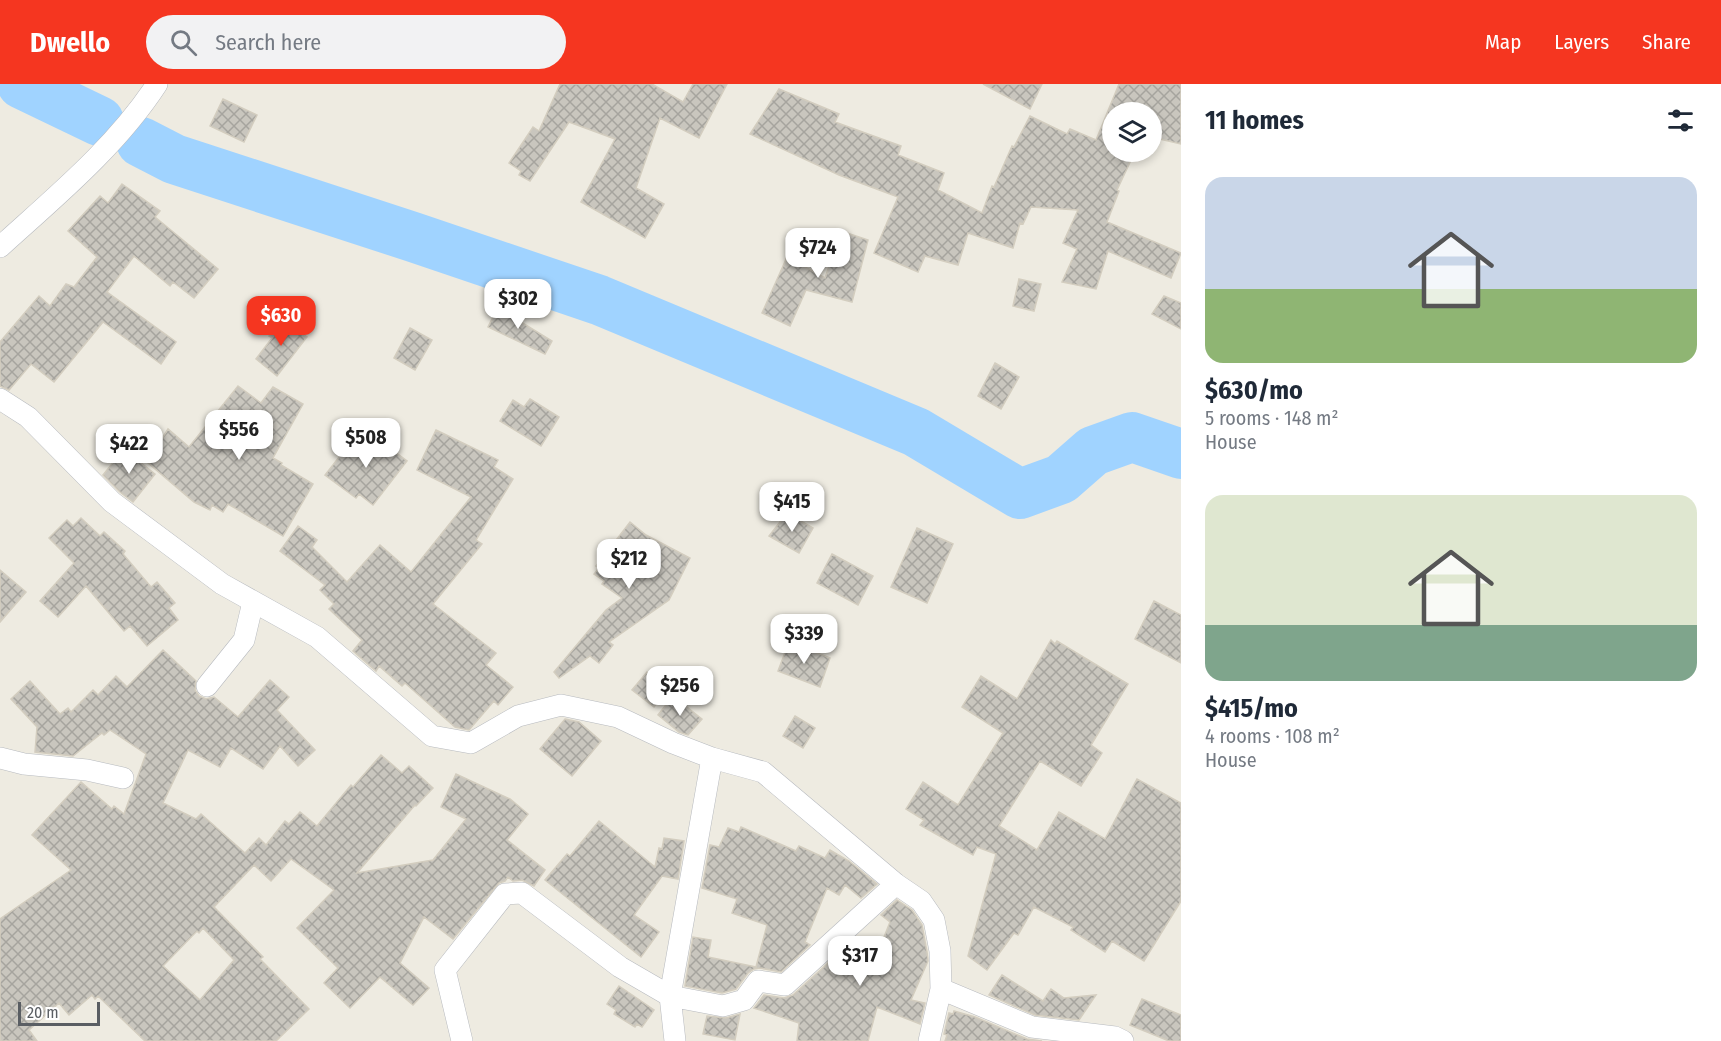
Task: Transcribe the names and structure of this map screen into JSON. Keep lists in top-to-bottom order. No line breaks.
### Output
{"scale_bar":"20 m","page":{"header":"Dwello","search":"Search here","nav":["Map","Layers","Share"],"heading":"11 homes","list":[{"name":"$630/mo","note":"5 rooms · 148 m² · House"},{"name":"$415/mo","note":"4 rooms · 108 m² · House"}],"price":["$724","$302","$630","$556","$508","$422","$415","$212","$339","$256","$317"],"scale":"20 m"}}
